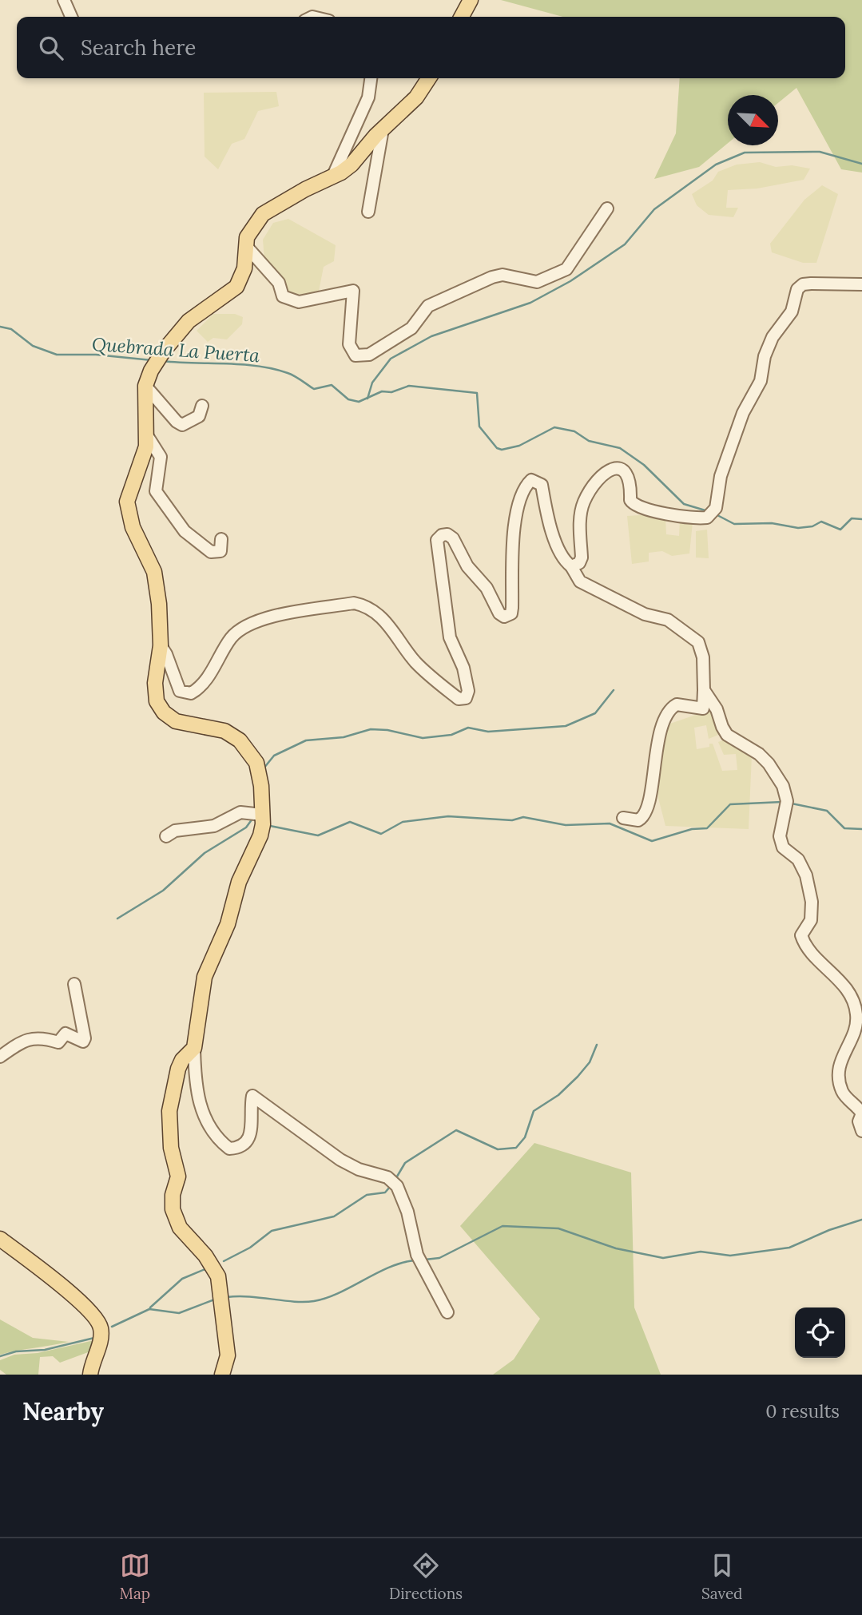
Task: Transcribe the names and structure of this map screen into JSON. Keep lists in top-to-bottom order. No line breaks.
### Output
{"water":["Quebrada La Puerta"],"north":"bottom right","page":{"search":"Search here","heading":["Nearby","0 results"],"nav":["Map","Directions","Saved"]}}
